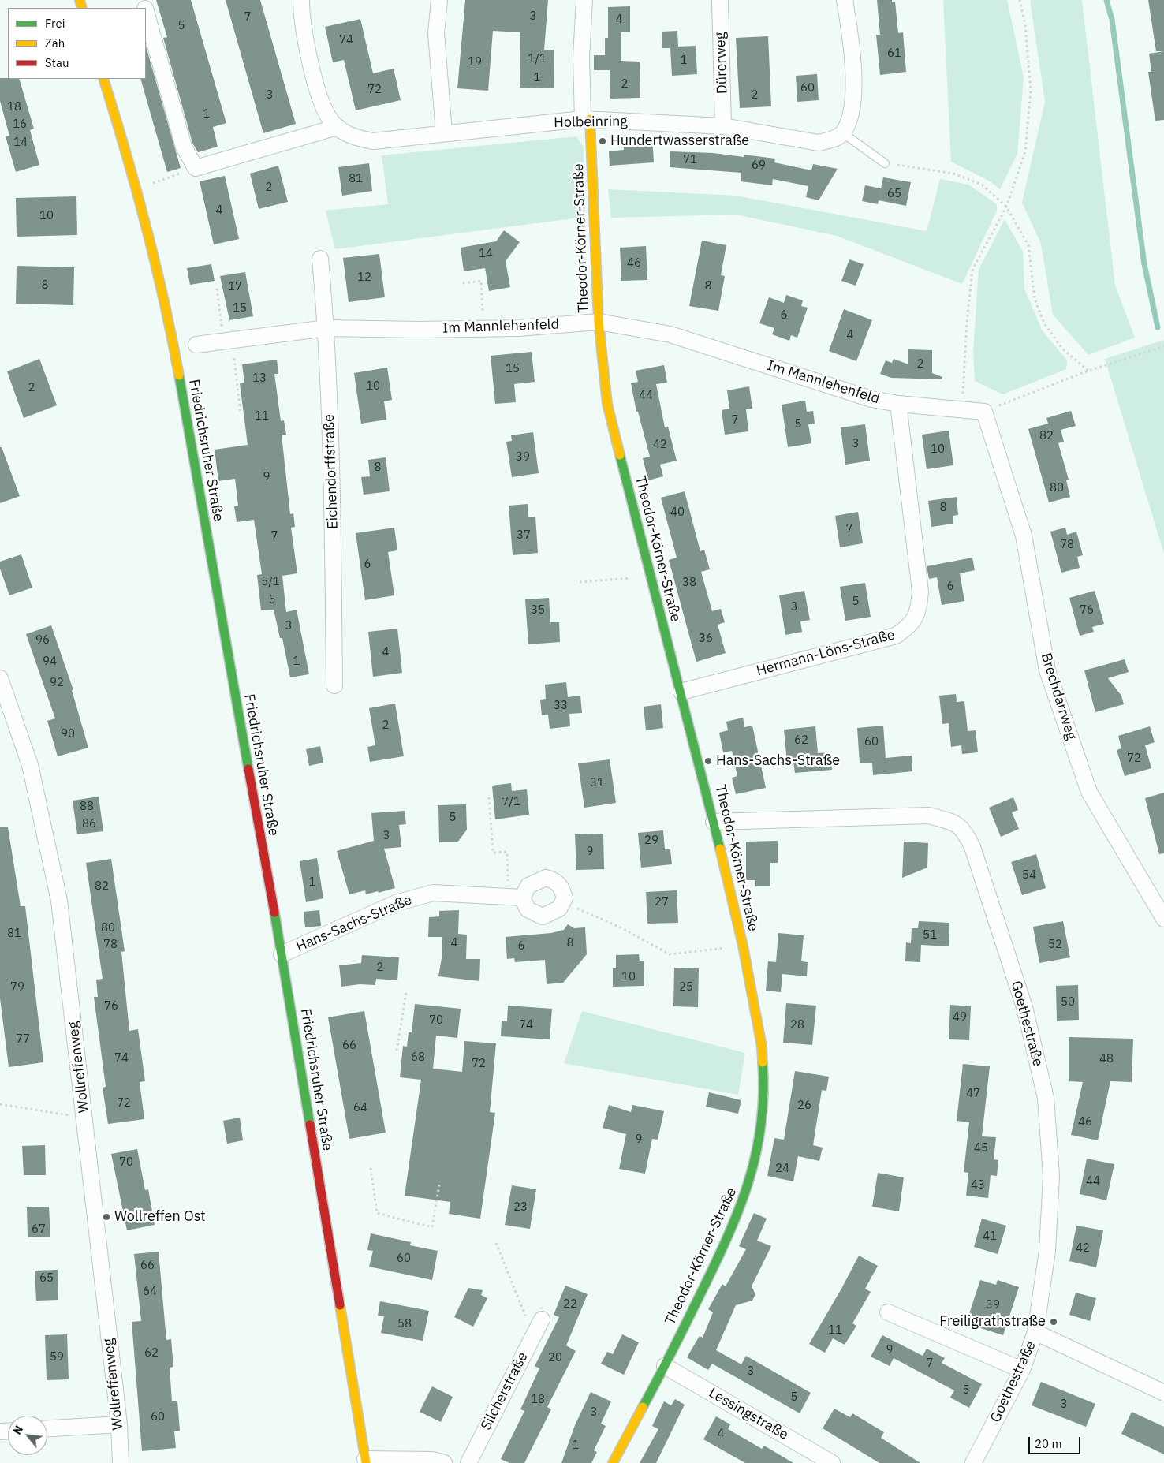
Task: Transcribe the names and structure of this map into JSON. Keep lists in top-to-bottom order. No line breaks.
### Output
{"streets":{"main road":["Theodor-Körner-Straße","Friedrichsruher Straße"],"street":["Dürerweg","Holbeinring","Im Mannlehenfeld","Eichendorffstraße","Hermann-Löns-Straße","Brechdarrweg","Hans-Sachs-Straße","Goethestraße","Wollreffenweg","Silcherstraße","Lessingstraße"]},"crossings":[["Dürerweg","Holbeinring"],["Holbeinring","Theodor-Körner-Straße"],["Theodor-Körner-Straße","Im Mannlehenfeld"],["Theodor-Körner-Straße","Hermann-Löns-Straße"],["Theodor-Körner-Straße","Goethestraße"],["Theodor-Körner-Straße","Lessingstraße"],["Im Mannlehenfeld","Eichendorffstraße"],["Im Mannlehenfeld","Hermann-Löns-Straße"],["Im Mannlehenfeld","Brechdarrweg"],["Friedrichsruher Straße","Hans-Sachs-Straße"]],"places":["Hundertwasserstraße","Hans-Sachs-Straße","Wollreffen Ost","Freiligrathstraße"],"house_numbers":["3","7","4","5","74","61","1/1","1","19","1","2","60","72","3","2","18","1","16","14","71","69","81","2","65","4","10","14","46","12","8","8","17","15","6","4","2","15","13","10","2","44","11","7","5","82","3","42","10","39","8","9","80","8","40","7","37","7","78","6","5/1","38","6","5","5","3","35","76","3","36","96","4","94","1","92","33","2","90","62","60","72","31","7/1","88","5","86","3","29","9","54","1","82","27","80","81","51","4","8","78","52","6","2","10","79","25","50","76","49","70","74","28","77","66","68","74","48","72","47","72","26","64","46","9","45","70","24","44","43","23","67","41","42","60","66","65","64","22","39","58","11","9","62","59","20","7","3","5","5","18","3","3","60","4","1"],"legend":["Frei","Zäh","Stau"],"scale_bar":"20 m","north":"top left"}
